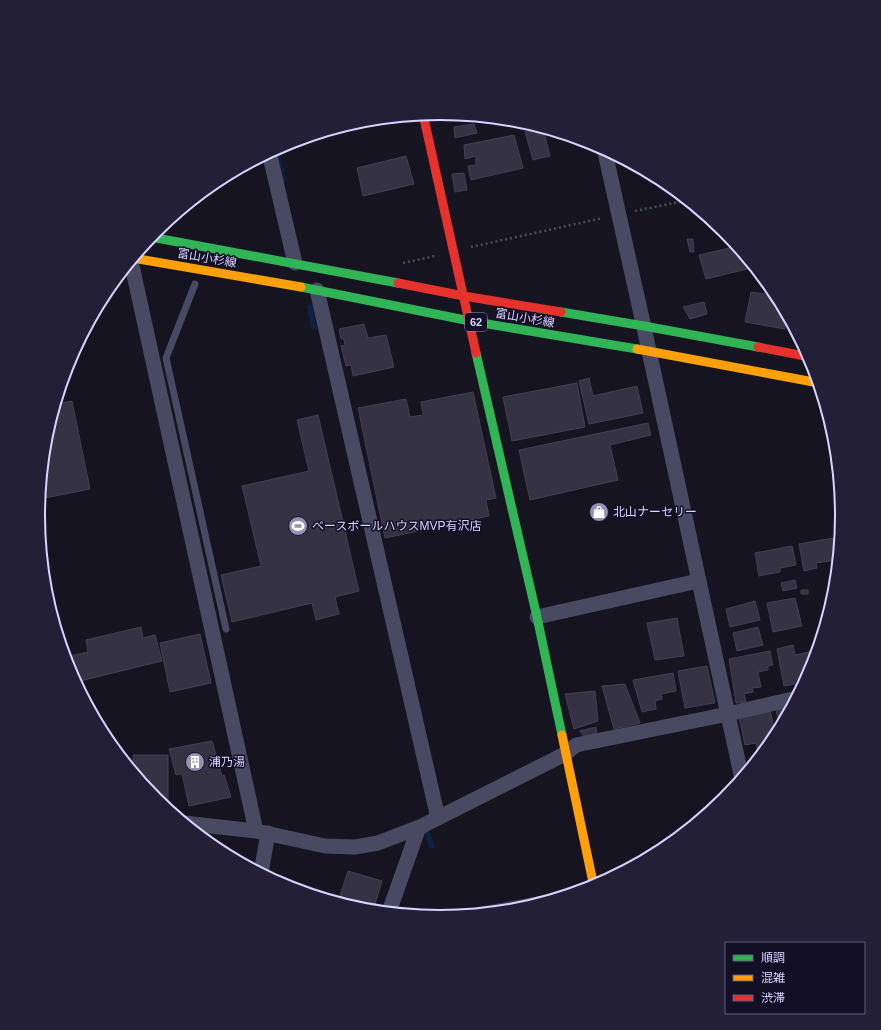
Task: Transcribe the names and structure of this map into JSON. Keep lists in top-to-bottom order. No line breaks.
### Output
{"streets":{"main road":["富山小杉線","62"]},"places":{"shop":["北山ナーセリー"],"sports":["ベースボールハウスMVP有沢店"],"building":["浦乃湯"]},"legend":["順調","混雑","渋滞"]}
